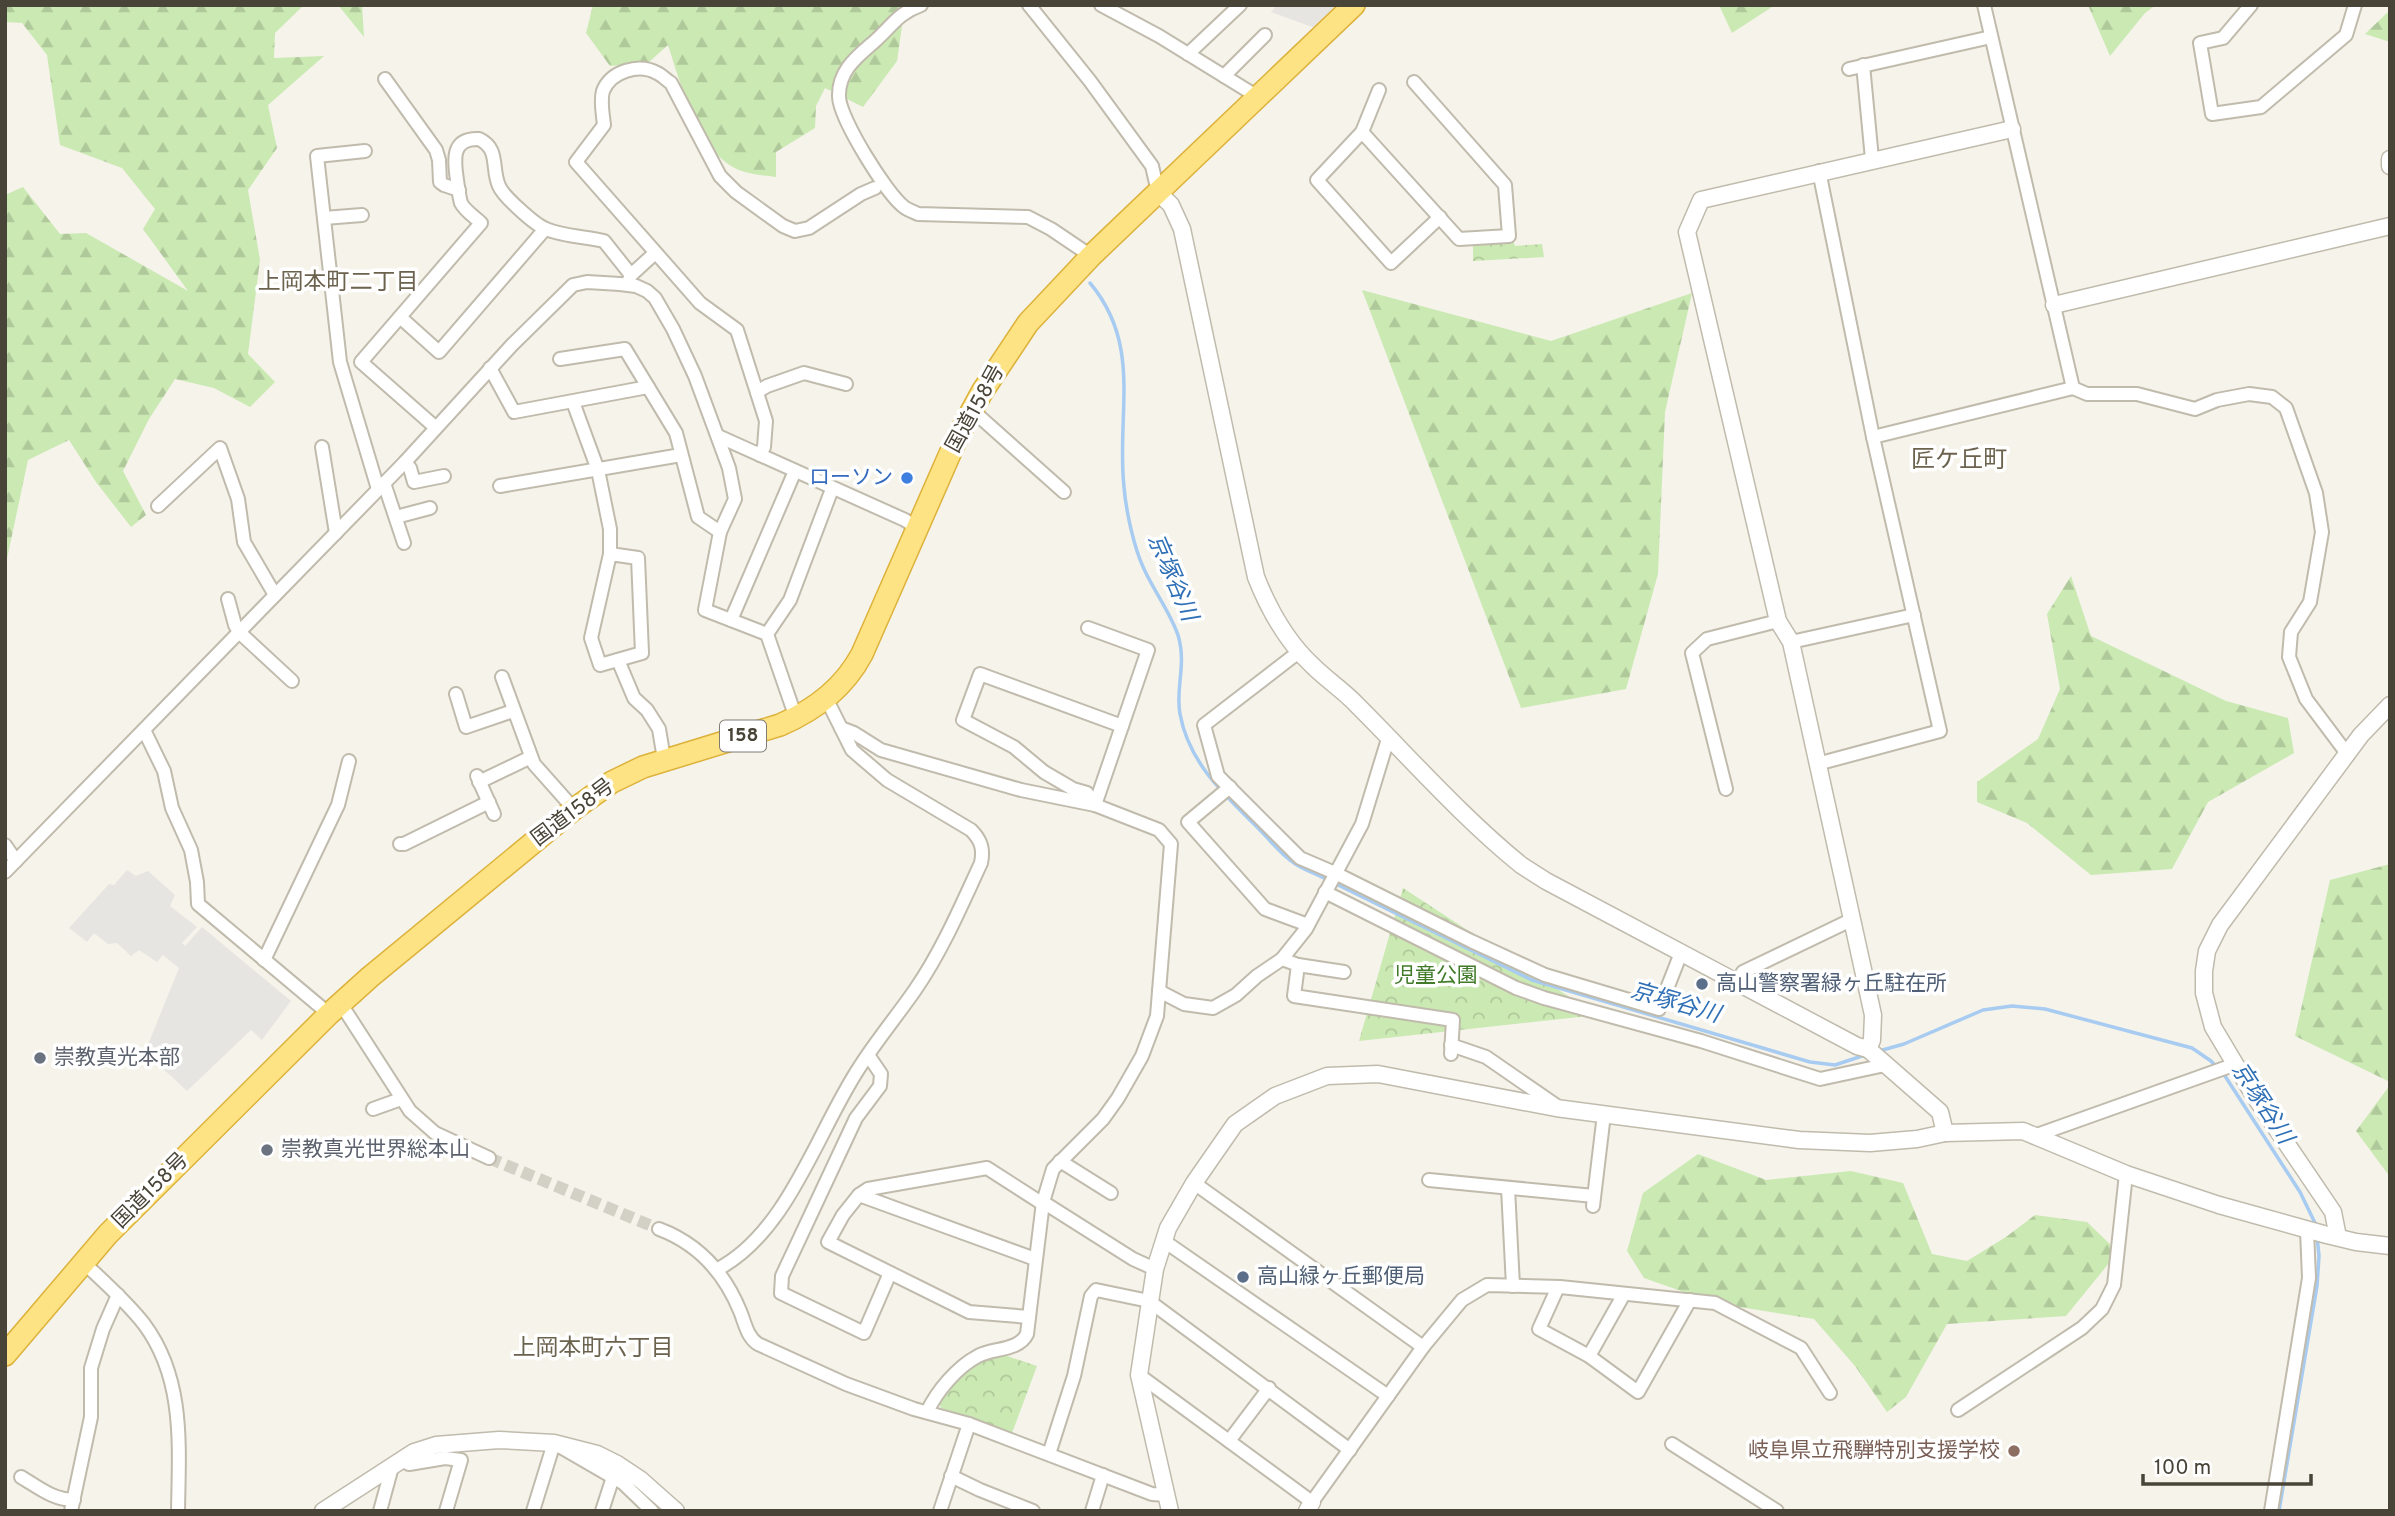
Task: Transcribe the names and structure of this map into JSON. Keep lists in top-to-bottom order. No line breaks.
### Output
{"streets":{"highway":["国道158号","158"]},"districts":["上岡本町二丁目","匠ケ丘町","上岡本町六丁目"],"water":["京塚谷川"],"parks":["児童公園"],"places":["ローソン","高山警察署緑ヶ丘駐在所","崇教真光本部","崇教真光世界総本山","高山緑ヶ丘郵便局","岐阜県立飛騨特別支援学校"],"scale_bar":"100 m"}
